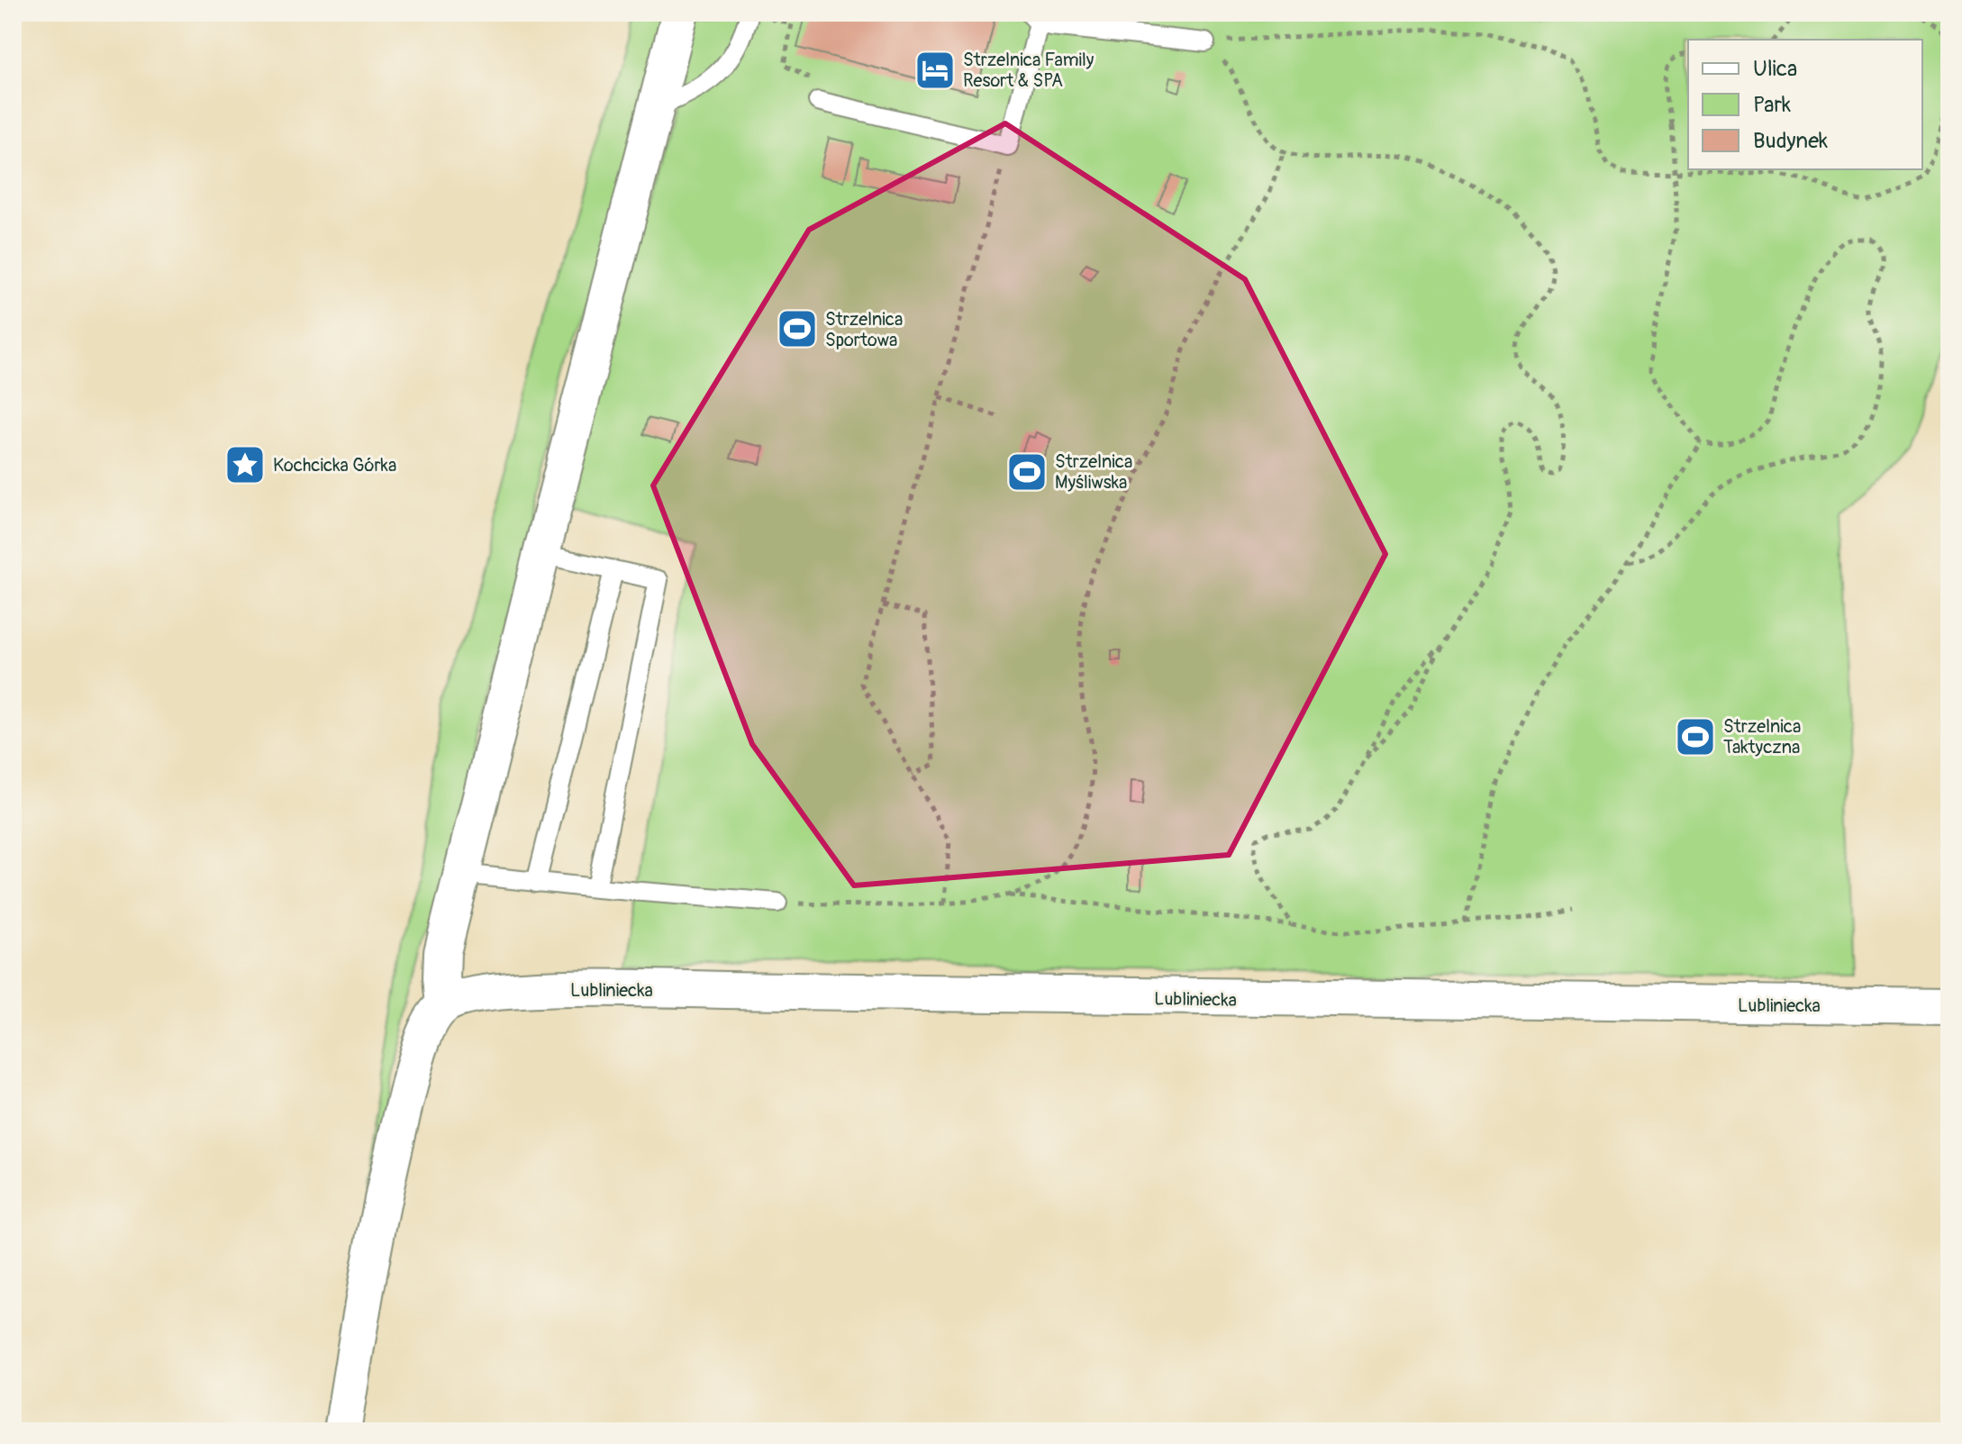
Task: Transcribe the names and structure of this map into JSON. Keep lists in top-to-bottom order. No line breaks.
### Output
{"streets":{"street":["Lubliniecka"]},"places":{"hotel":["Strzelnica Family Resort & SPA"],"sports":["Strzelnica Sportowa","Strzelnica Myśliwska","Strzelnica Taktyczna"],"place":["Kochcicka Górka"]},"legend":["Ulica","Park","Budynek"]}
